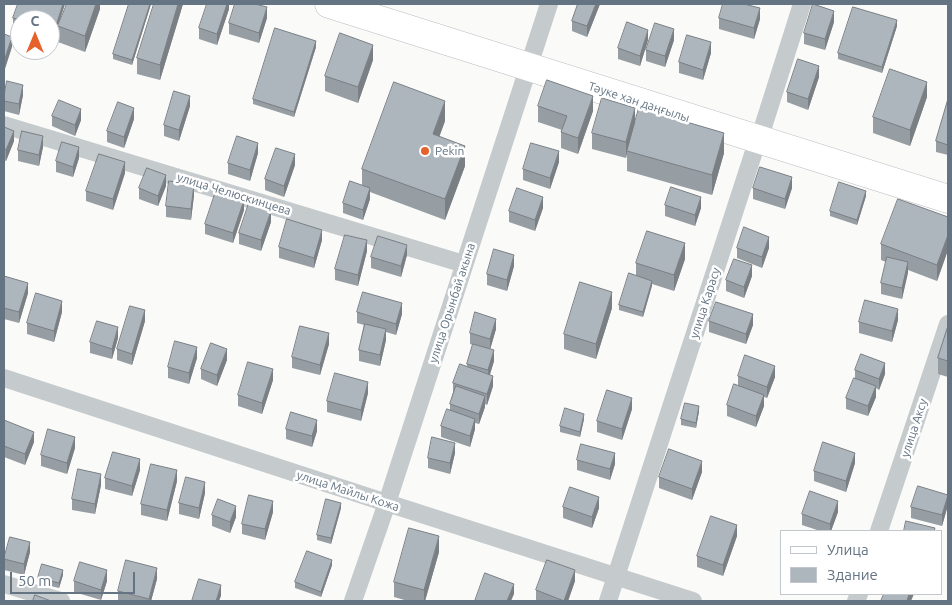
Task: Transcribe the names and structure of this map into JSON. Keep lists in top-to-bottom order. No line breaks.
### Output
{"streets":{"main road":["Тәуке хан даңғылы"],"street":["улица Челюскинцева","улица Орынбай акына","улица Карасу","улица Аксу","улица Майлы Кожа"]},"crossings":[["Тәуке хан даңғылы","улица Орынбай акына"],["Тәуке хан даңғылы","улица Карасу"],["улица Челюскинцева","улица Орынбай акына"],["улица Орынбай акына","улица Майлы Кожа"],["улица Карасу","улица Майлы Кожа"]],"places":["Pekin"],"legend":["Улица","Здание"],"scale_bar":"50 m","north":"top"}
